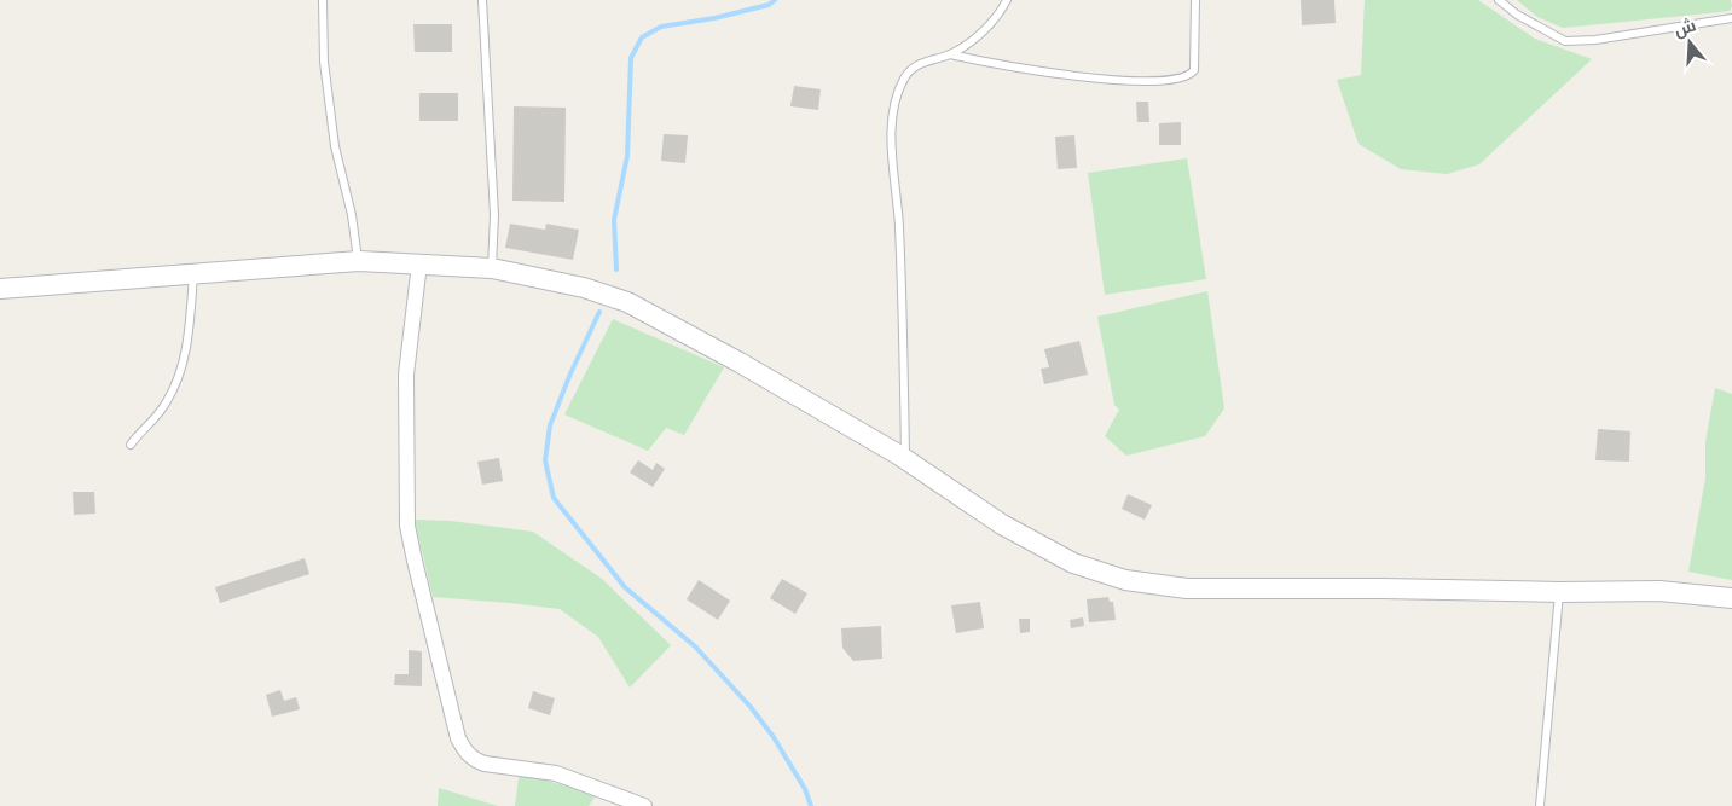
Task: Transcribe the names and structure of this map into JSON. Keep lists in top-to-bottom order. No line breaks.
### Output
{"north":"top"}
